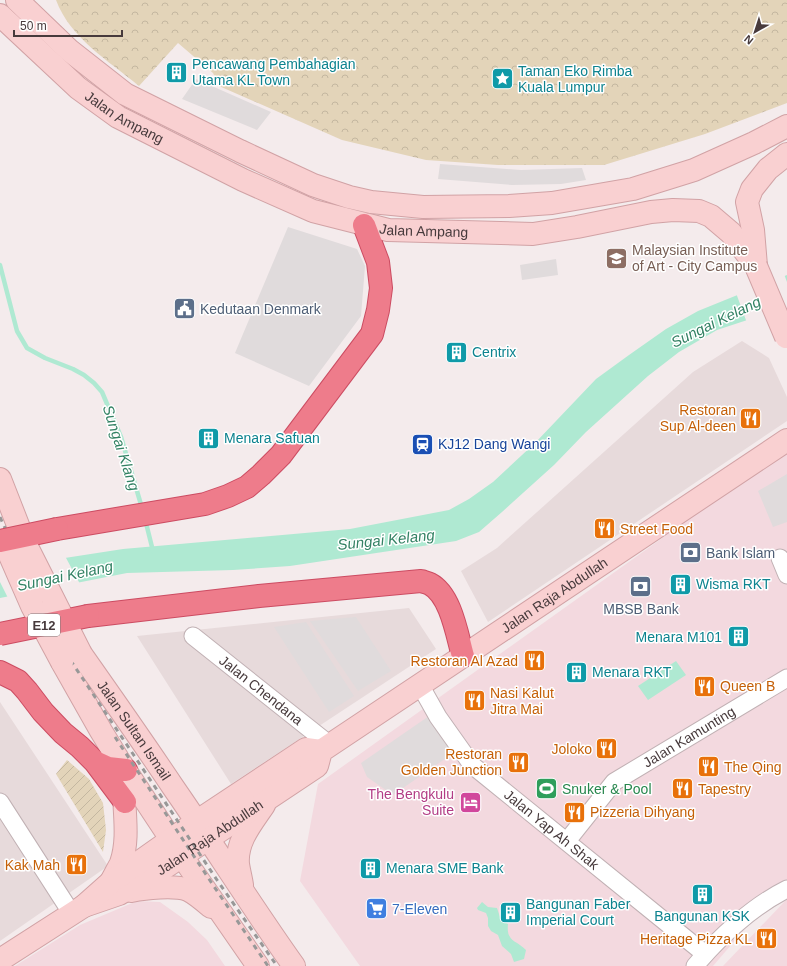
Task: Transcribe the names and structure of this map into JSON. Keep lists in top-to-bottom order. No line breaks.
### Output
{"streets":{"highway":["E12"],"street":["Jalan Ampang","Jalan Raja Abdullah","Jalan Chendana","Jalan Sultan Ismail","Jalan Kamunting","Jalan Yap Ah Shak"]},"crossings":[["Jalan Raja Abdullah","E12"],["Jalan Raja Abdullah","Jalan Chendana"],["Jalan Raja Abdullah","Jalan Sultan Ismail"],["Jalan Raja Abdullah","Jalan Yap Ah Shak"],["Jalan Kamunting","Jalan Yap Ah Shak"]],"water":["Sungai Kelang","Sungai Klang"],"places":{"building":["Pencawang Pembahagian Utama KL Town","Centrix","Menara Safuan","Wisma RKT","Menara M101","Menara RKT","Menara SME Bank","Bangunan KSK","Bangunan Faber Imperial Court"],"place":["Taman Eko Rimba Kuala Lumpur"],"school or university":["Malaysian Institute of Art - City Campus"],"public building":["Kedutaan Denmark"],"restaurant":["Restoran Sup Al-deen","Street Food","Restoran Al Azad","Queen B","Nasi Kalut Jitra Mai","Joloko","Restoran Golden Junction","The Qing","Tapestry","Pizzeria Dihyang","Kak Mah","Heritage Pizza KL"],"station":["KJ12 Dang Wangi"],"bank":["Bank Islam","MBSB Bank"],"sports":["Snuker & Pool"],"hotel":["The Bengkulu Suite"],"supermarket":["7-Eleven"]},"scale_bar":"50 m","north":"bottom left"}
